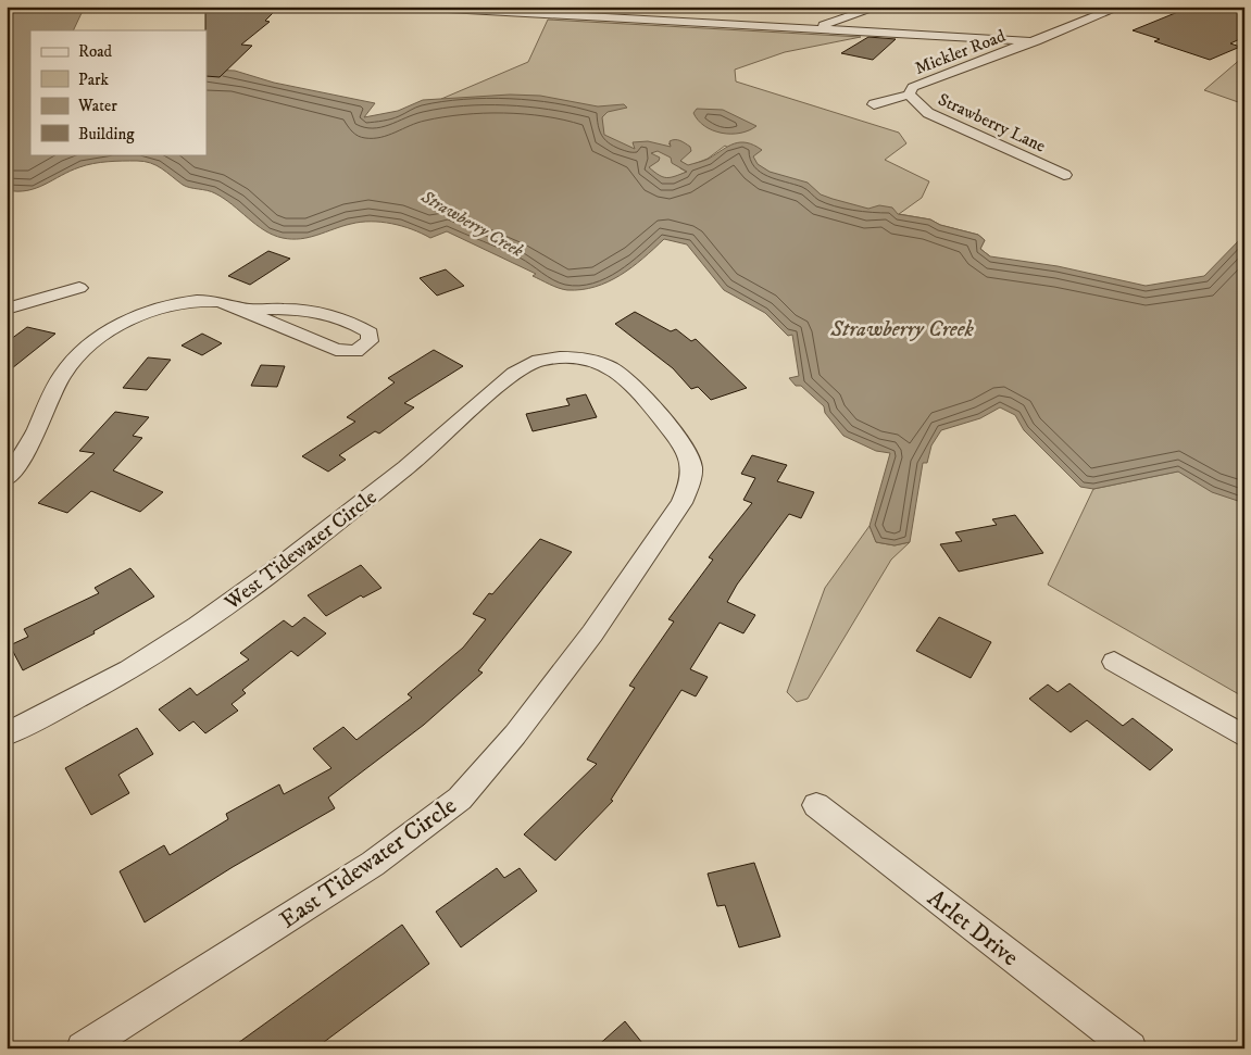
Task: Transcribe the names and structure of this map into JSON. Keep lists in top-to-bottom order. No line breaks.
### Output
{"streets":{"street":["Mickler Road","Strawberry Lane","West Tidewater Circle","East Tidewater Circle","Arlet Drive"]},"crossings":[["Mickler Road","Strawberry Lane"],["West Tidewater Circle","East Tidewater Circle"]],"water":["Strawberry Creek"],"legend":["Road","Park","Water","Building"]}
